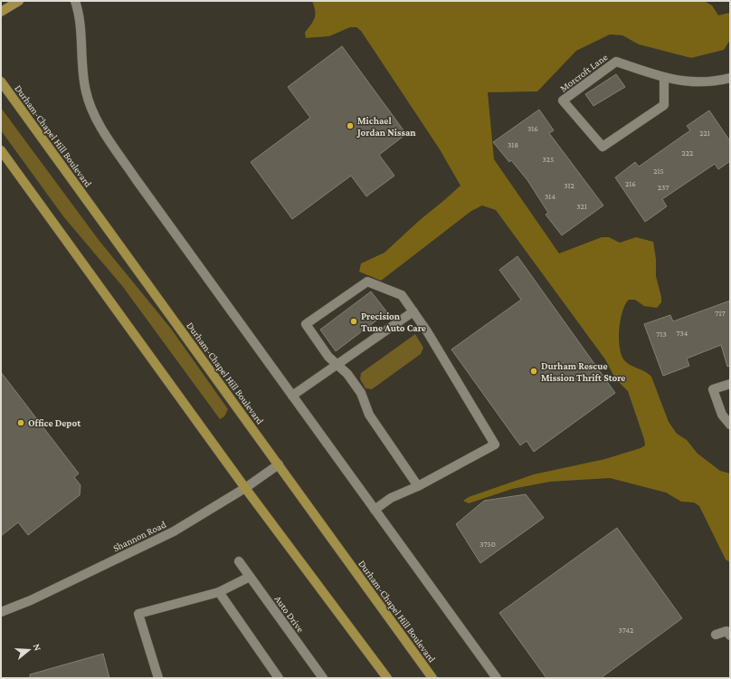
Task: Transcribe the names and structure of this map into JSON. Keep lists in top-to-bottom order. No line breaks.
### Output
{"streets":{"main road":["Durham-Chapel Hill Boulevard"],"street":["Morcroft Lane","Shannon Road","Auto Drive"]},"crossings":[["Durham-Chapel Hill Boulevard","Shannon Road"]],"places":["Michael Jordan Nissan","Precision Tune Auto Care","Durham Rescue Mission Thrift Store","Office Depot"],"house_numbers":["316","221","318","222","325","215","216","312","237","314","321","717","734","713","3750","3742"],"north":"right"}
